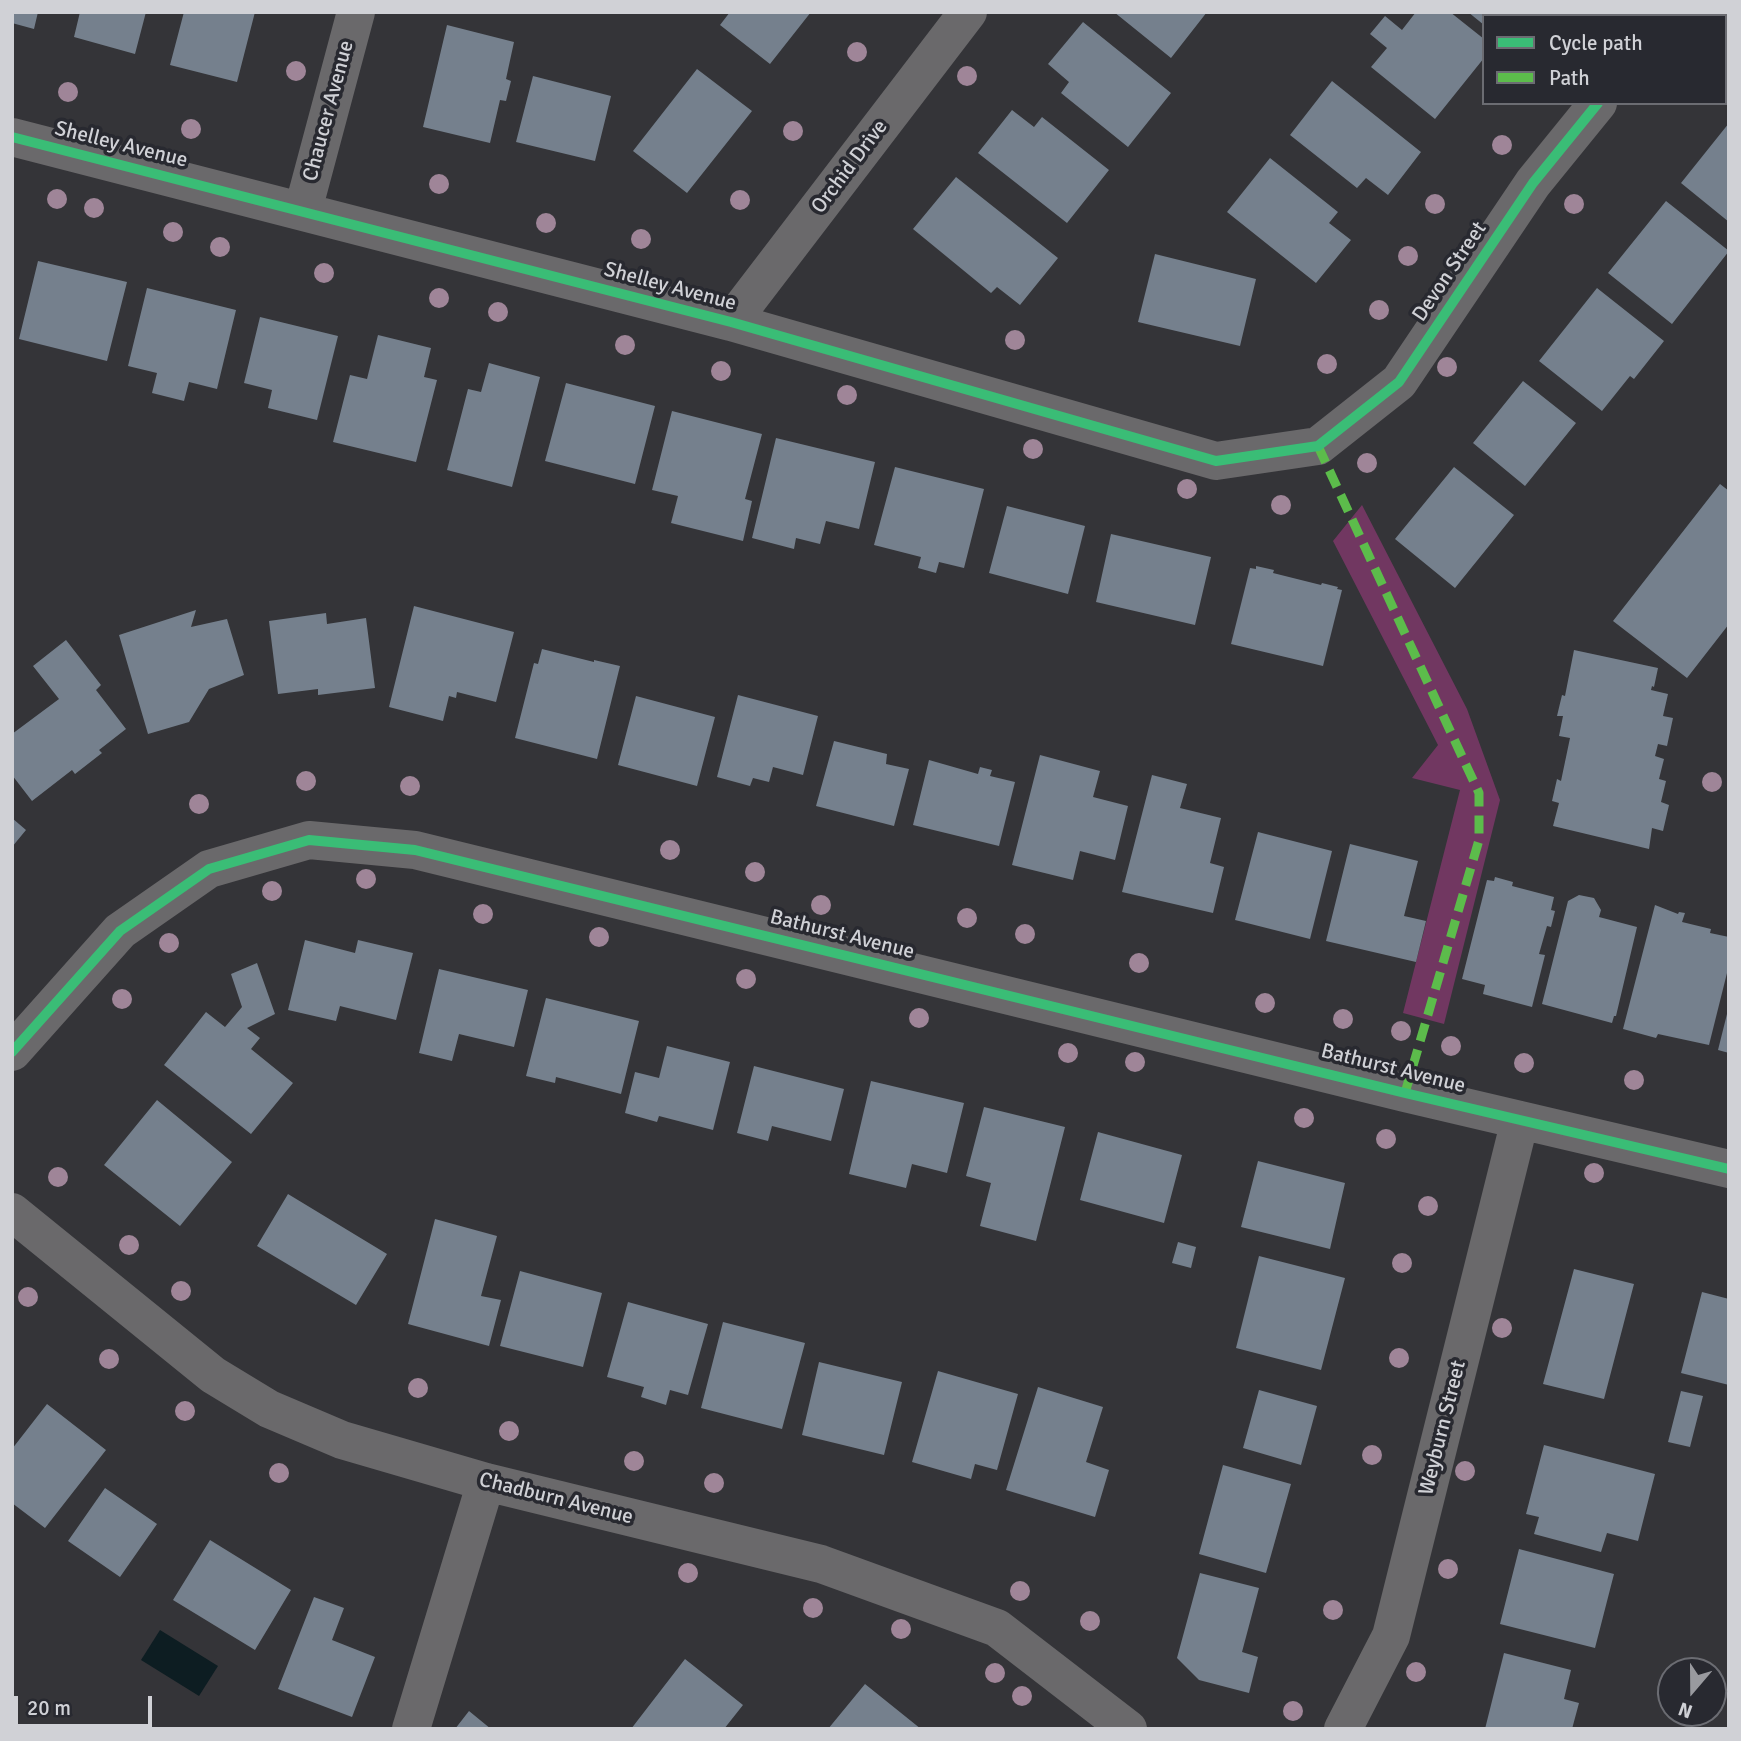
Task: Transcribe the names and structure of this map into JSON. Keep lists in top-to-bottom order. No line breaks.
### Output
{"streets":{"street":["Chaucer Avenue","Shelley Avenue","Orchid Drive","Devon Street","Bathurst Avenue","Weyburn Street","Chadburn Avenue"]},"crossings":[["Chaucer Avenue","Shelley Avenue"],["Shelley Avenue","Orchid Drive"],["Shelley Avenue","Devon Street"],["Bathurst Avenue","Weyburn Street"]],"legend":["Cycle path","Path"],"scale_bar":"20 m","north":"bottom"}
